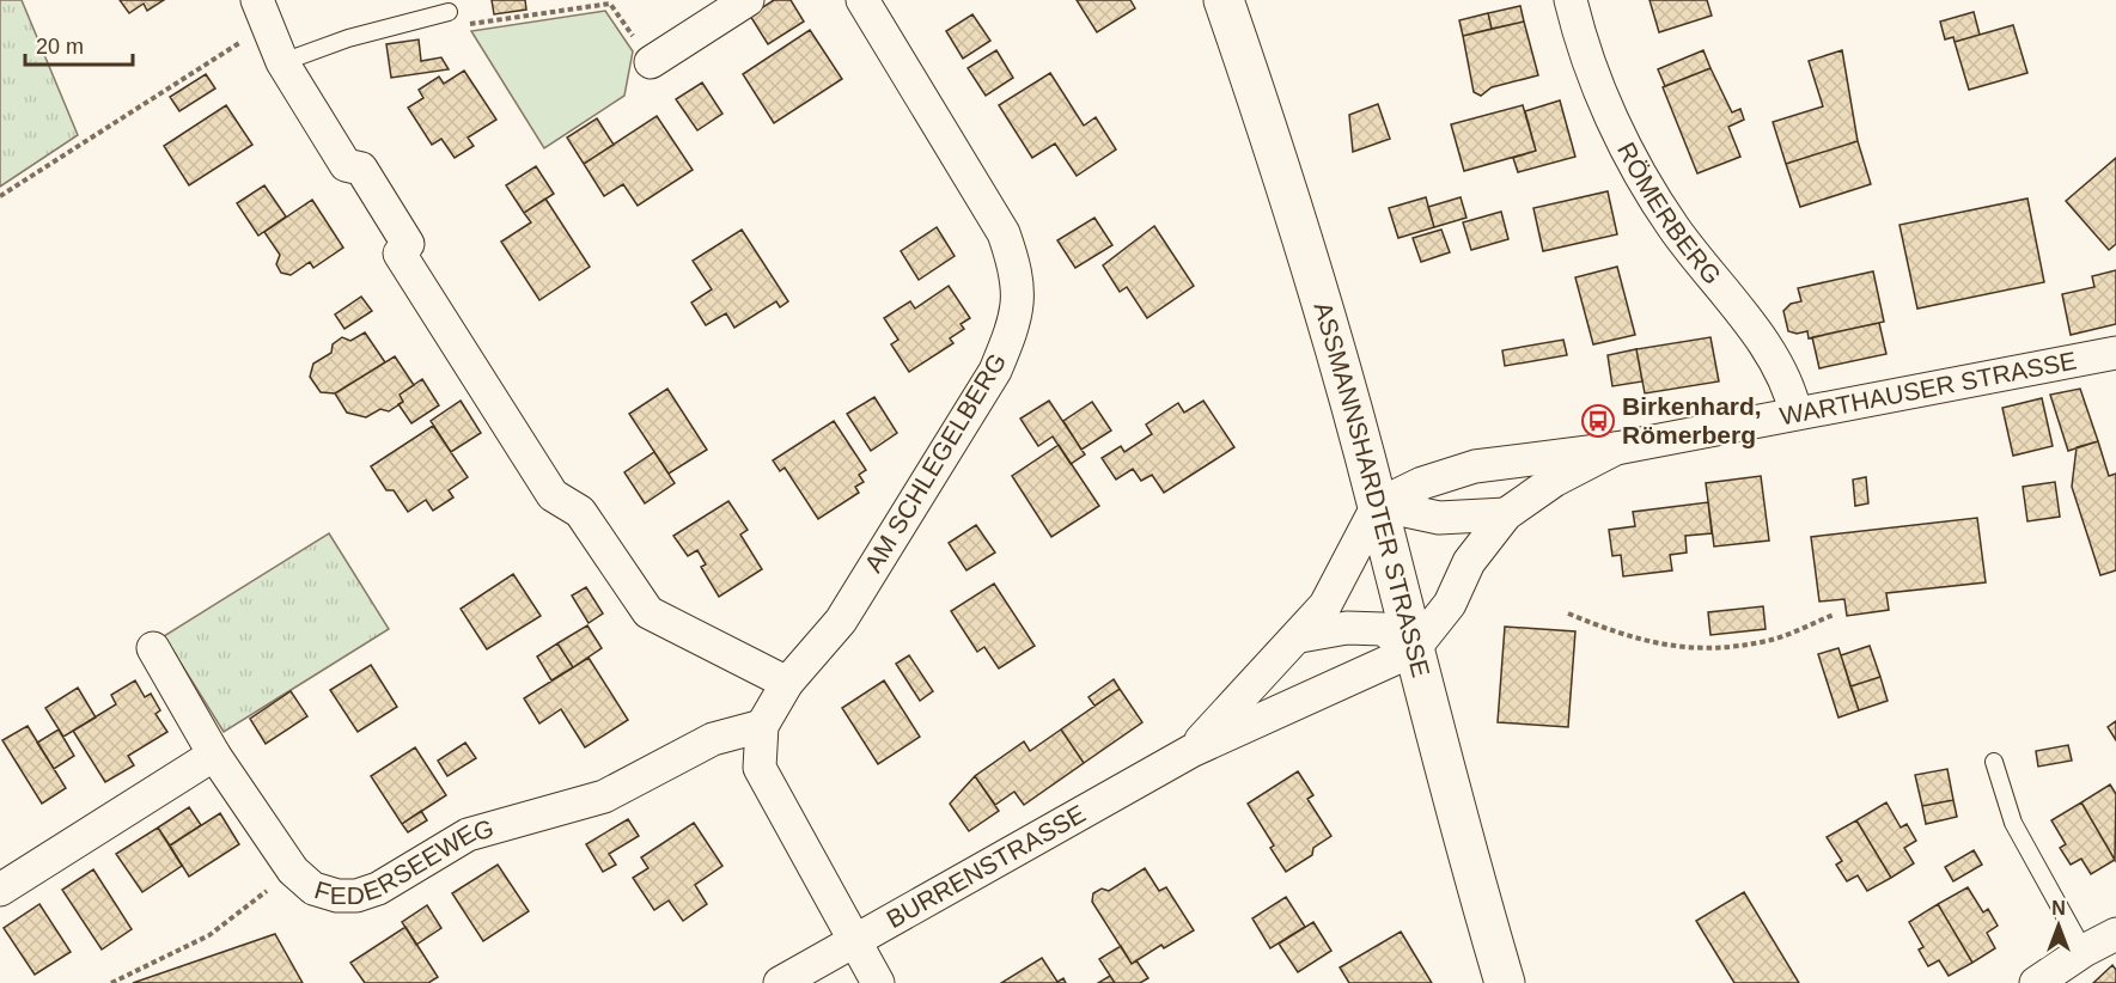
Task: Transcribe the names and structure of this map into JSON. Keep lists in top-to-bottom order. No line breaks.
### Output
{"streets":{"main road":["ASSMANNSHARDTER STRASSE"],"street":["RÖMERBERG","WARTHAUSER STRASSE","AM SCHLEGELBERG","FEDERSEEWEG","BURRENSTRASSE"]},"crossings":[["RÖMERBERG","WARTHAUSER STRASSE"],["WARTHAUSER STRASSE","ASSMANNSHARDTER STRASSE"],["WARTHAUSER STRASSE","BURRENSTRASSE"],["AM SCHLEGELBERG","FEDERSEEWEG"],["AM SCHLEGELBERG","BURRENSTRASSE"],["ASSMANNSHARDTER STRASSE","BURRENSTRASSE"]],"places":{"bus stop":["Birkenhard, Römerberg"]},"scale_bar":"20 m","north":"top"}
